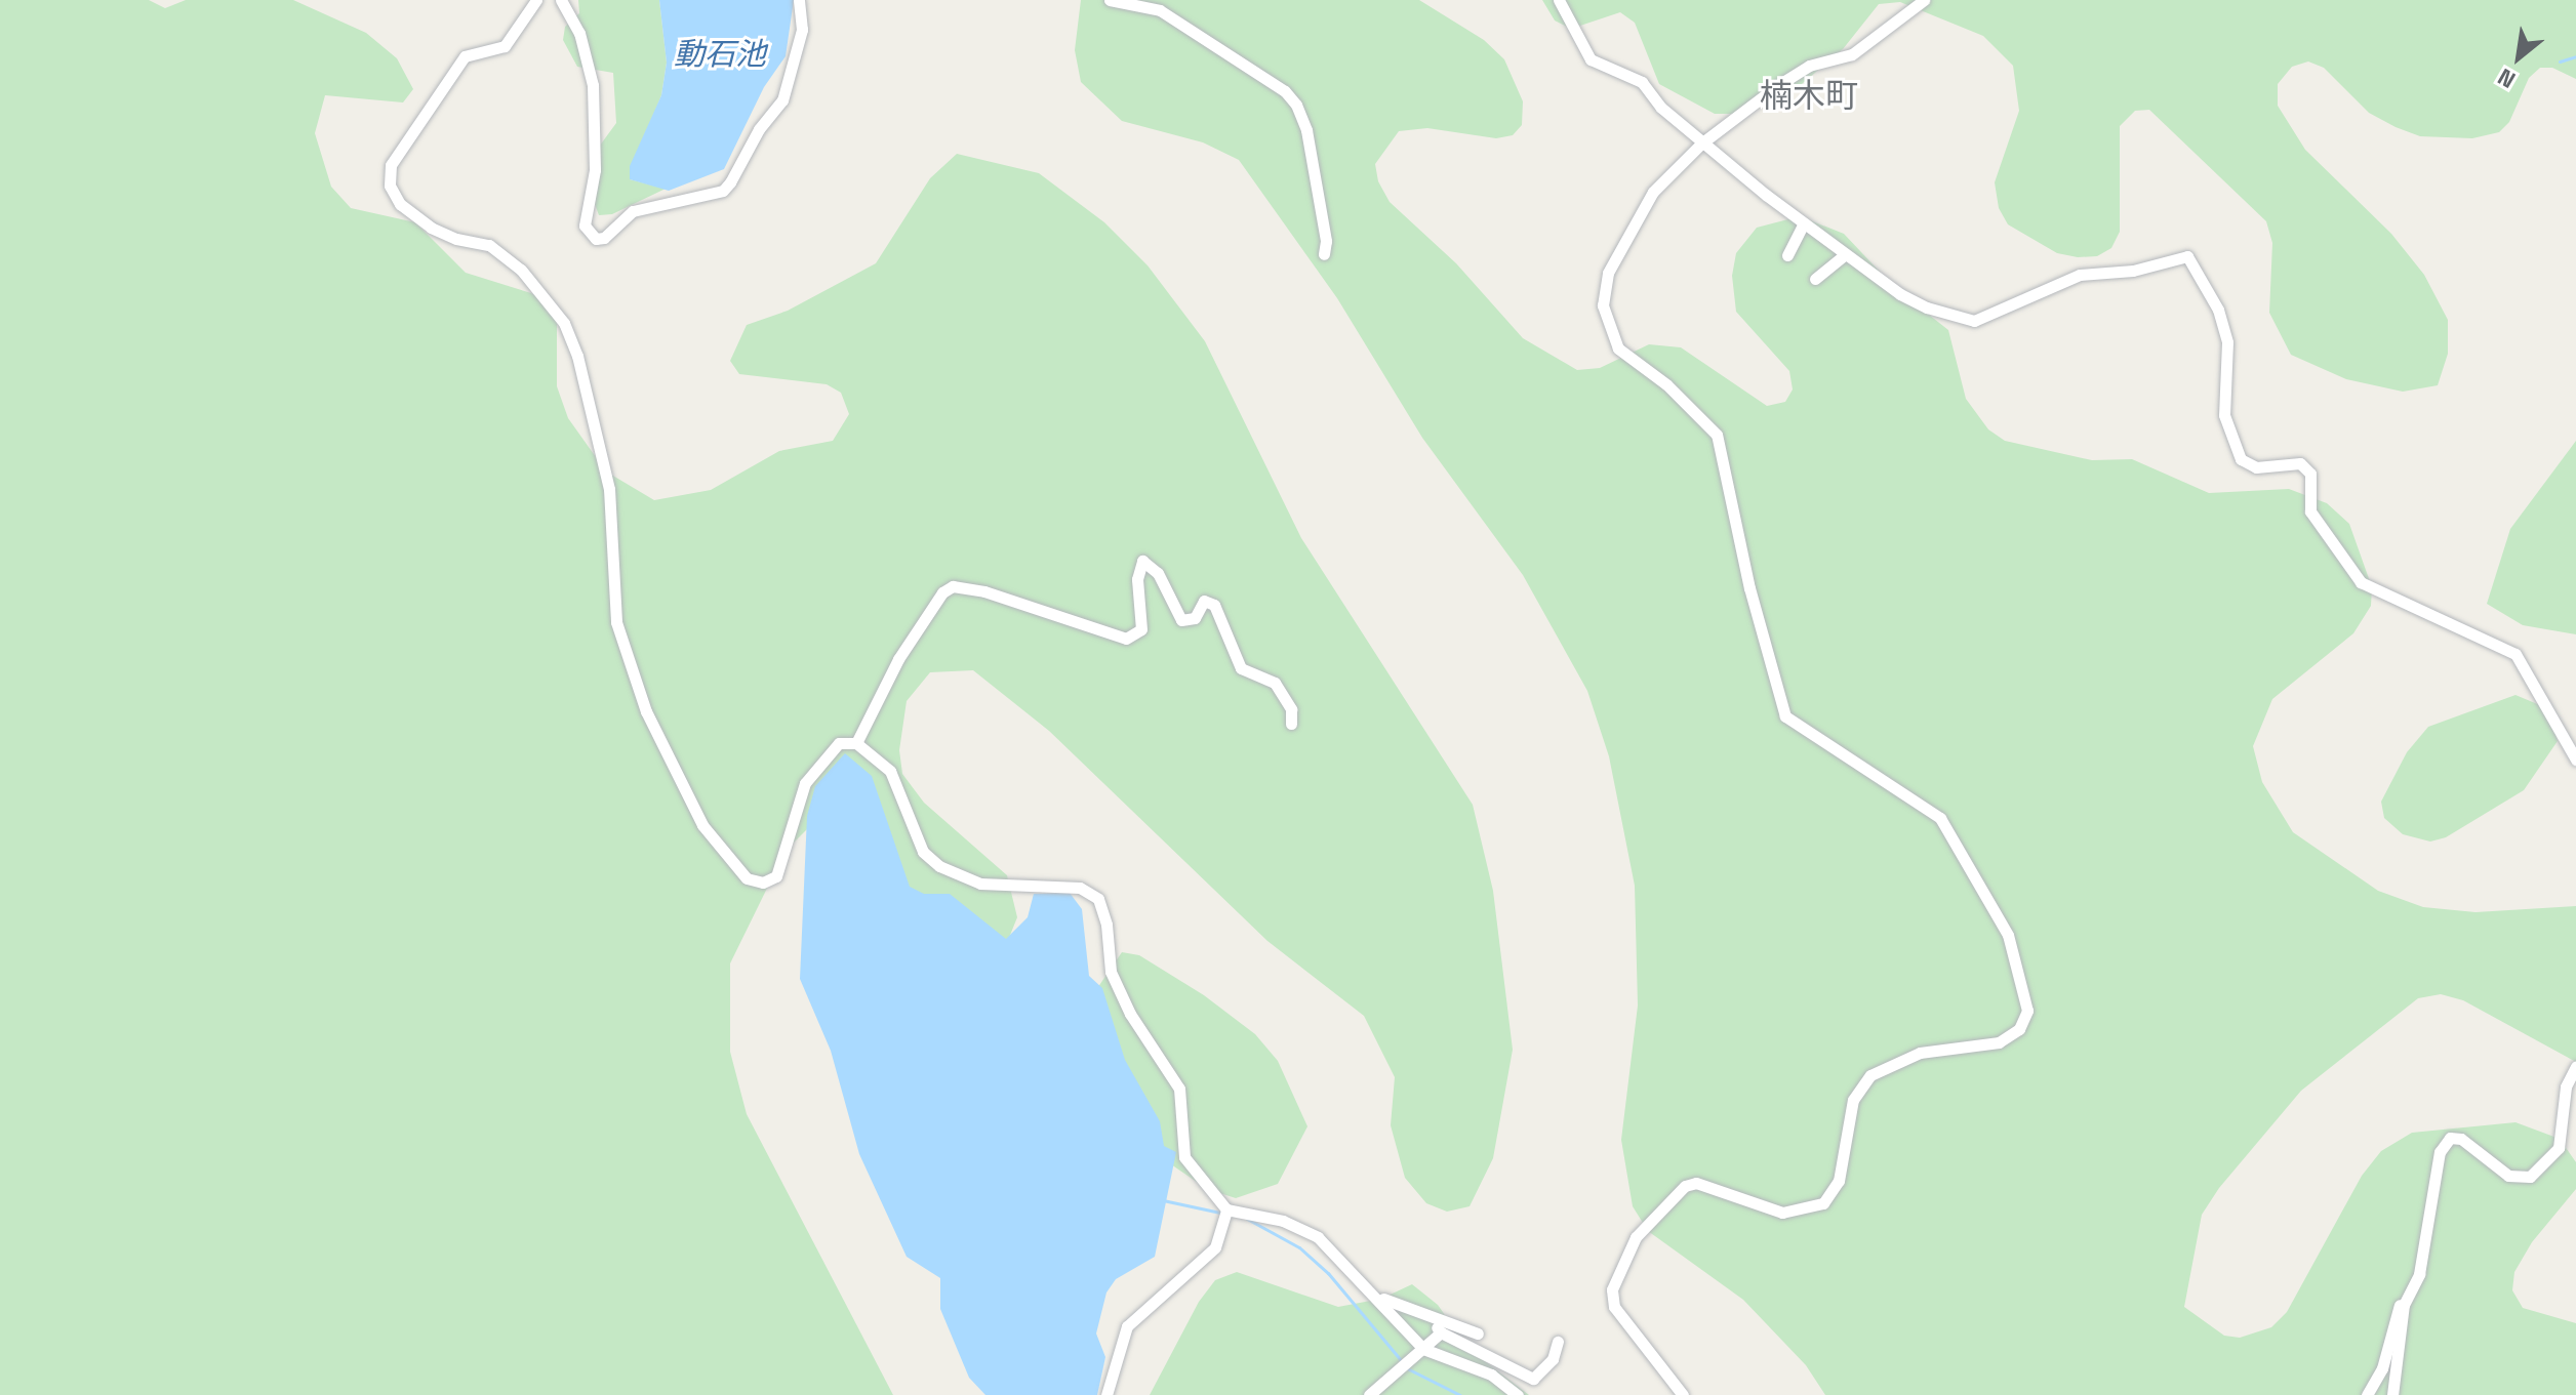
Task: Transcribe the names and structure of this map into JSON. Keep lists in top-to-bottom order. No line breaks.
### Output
{"districts":["楠木町"],"water":["動石池"],"north":"bottom left"}
